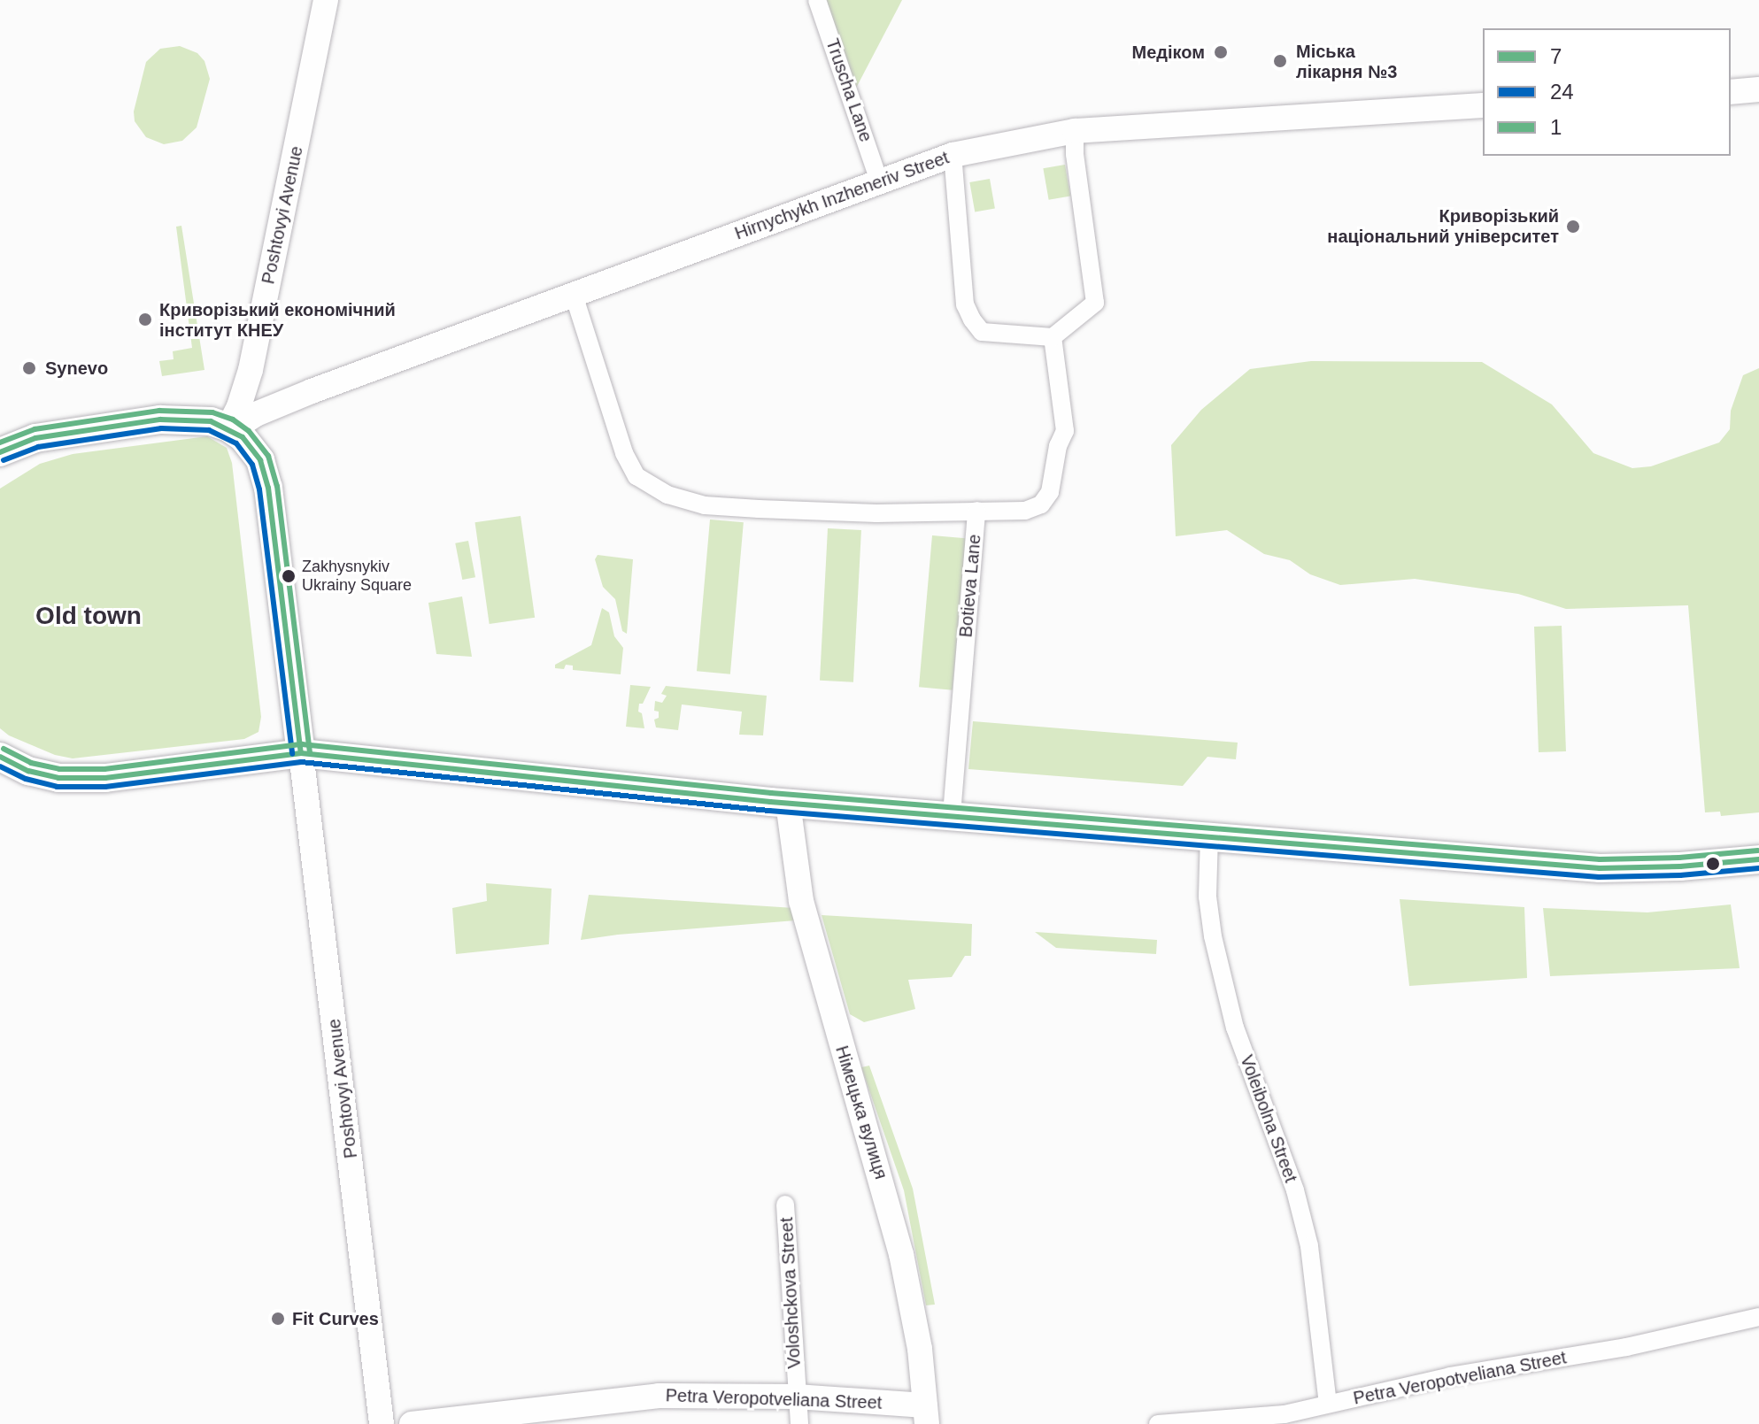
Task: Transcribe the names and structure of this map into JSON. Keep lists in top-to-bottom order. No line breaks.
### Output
{"streets":{"street":["Truscha Lane","Hirnychykh Inzheneriv Street","Poshtovyi Avenue","Botieva Lane","Німецька вулиця","Voleibolna Street","Voloshckova Street","Petra Veropotveliana Street"]},"crossings":[["Truscha Lane","Hirnychykh Inzheneriv Street"],["Hirnychykh Inzheneriv Street","Poshtovyi Avenue"],["Німецька вулиця","Petra Veropotveliana Street"],["Voleibolna Street","Petra Veropotveliana Street"],["Voloshckova Street","Petra Veropotveliana Street"]],"districts":["Old town"],"places":["Медіком","Міська лікарня №3","Криворізький національний університет","Криворізький економічний інститут КНЕУ","Synevo","Zakhysnykiv Ukrainy Square","Fit Curves"],"lines":["transit line 1","transit line 7","transit line 24"],"legend":["7","24","1"]}
